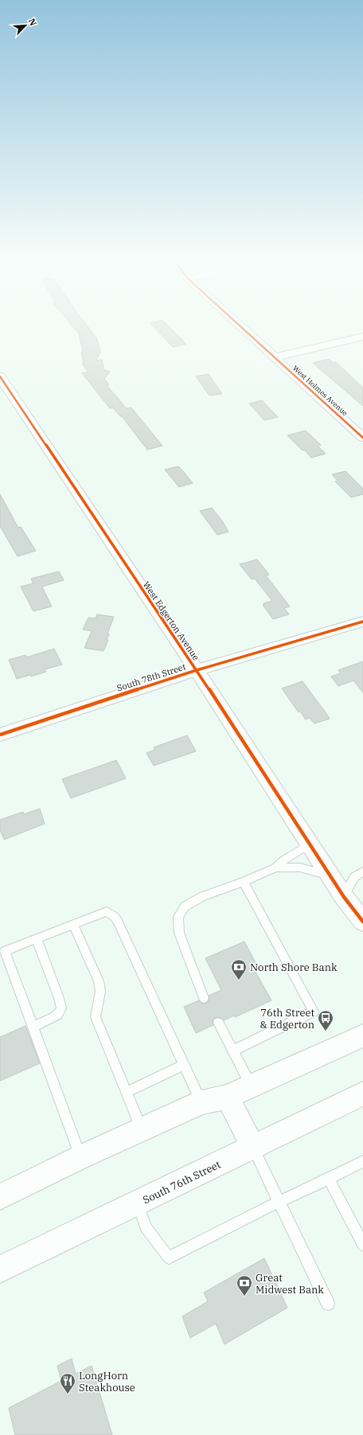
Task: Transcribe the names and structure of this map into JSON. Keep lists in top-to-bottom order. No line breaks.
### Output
{"streets":{"street":["West Holmes Avenue","West Edgerton Avenue","South 78th Street","South 76th Street"]},"crossings":[["West Edgerton Avenue","South 78th Street"]],"places":{"bank":["North Shore Bank","Great Midwest Bank"],"bus stop":["76th Street & Edgerton"],"restaurant":["LongHorn Steakhouse"]},"north":"top right"}
